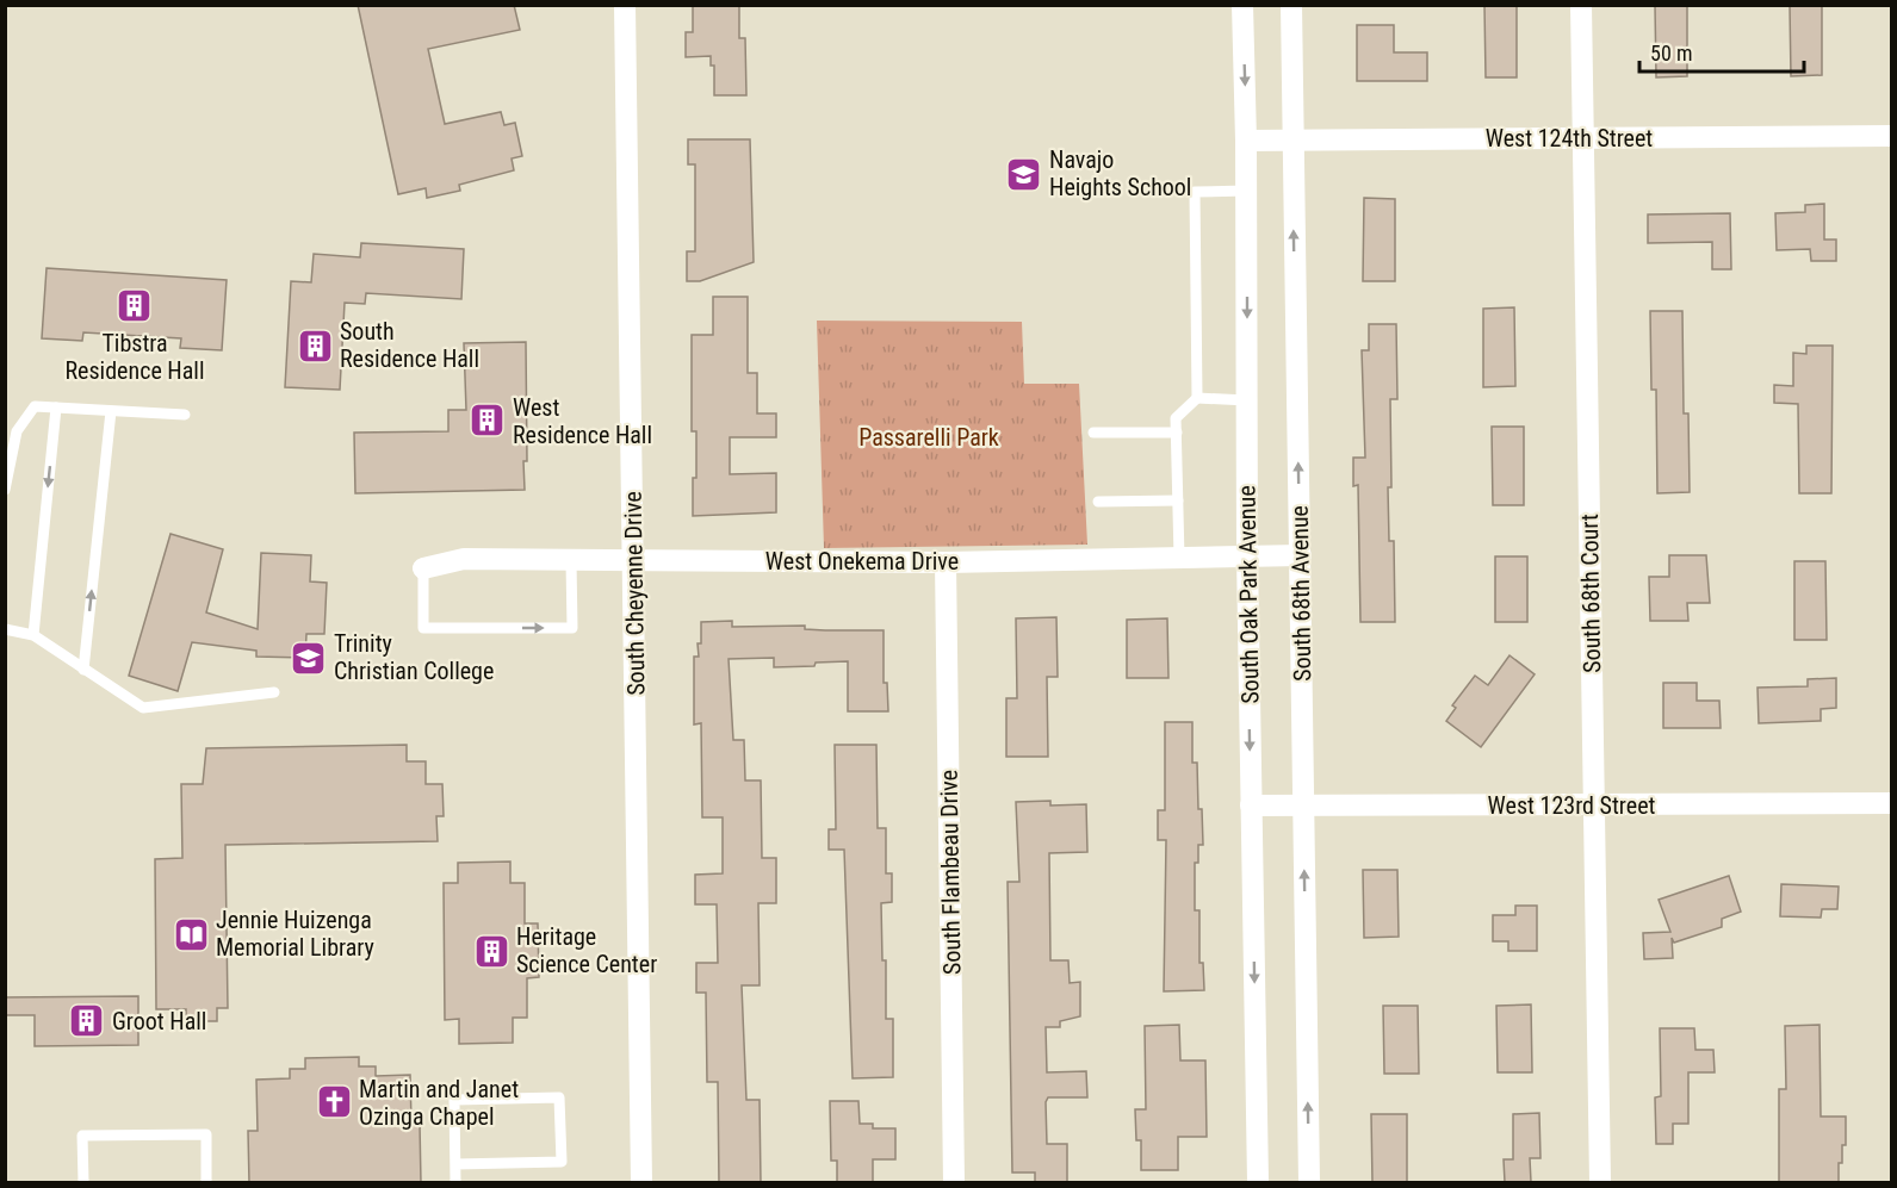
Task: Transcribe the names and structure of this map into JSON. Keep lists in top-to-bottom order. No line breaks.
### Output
{"streets":{"street":["West 124th Street","West Onekema Drive","South Cheyenne Drive","South 68th Avenue","South 68th Court","South Oak Park Avenue","West 123rd Street","South Flambeau Drive"]},"crossings":[["West 124th Street","South 68th Avenue"],["West 124th Street","South 68th Court"],["West 124th Street","South Oak Park Avenue"],["West Onekema Drive","South Cheyenne Drive"],["West Onekema Drive","South 68th Avenue"],["West Onekema Drive","South Oak Park Avenue"],["West Onekema Drive","South Flambeau Drive"],["South 68th Avenue","West 123rd Street"],["South 68th Court","West 123rd Street"],["South Oak Park Avenue","West 123rd Street"]],"one_way":["South 68th Avenue","South Oak Park Avenue"],"parks":["Passarelli Park"],"places":{"school or university":["Navajo Heights School","Trinity Christian College"],"building":["Tibstra Residence Hall","South Residence Hall","West Residence Hall","Heritage Science Center","Groot Hall"],"library":["Jennie Huizenga Memorial Library"],"church":["Martin and Janet Ozinga Chapel"]},"scale_bar":"50 m"}
